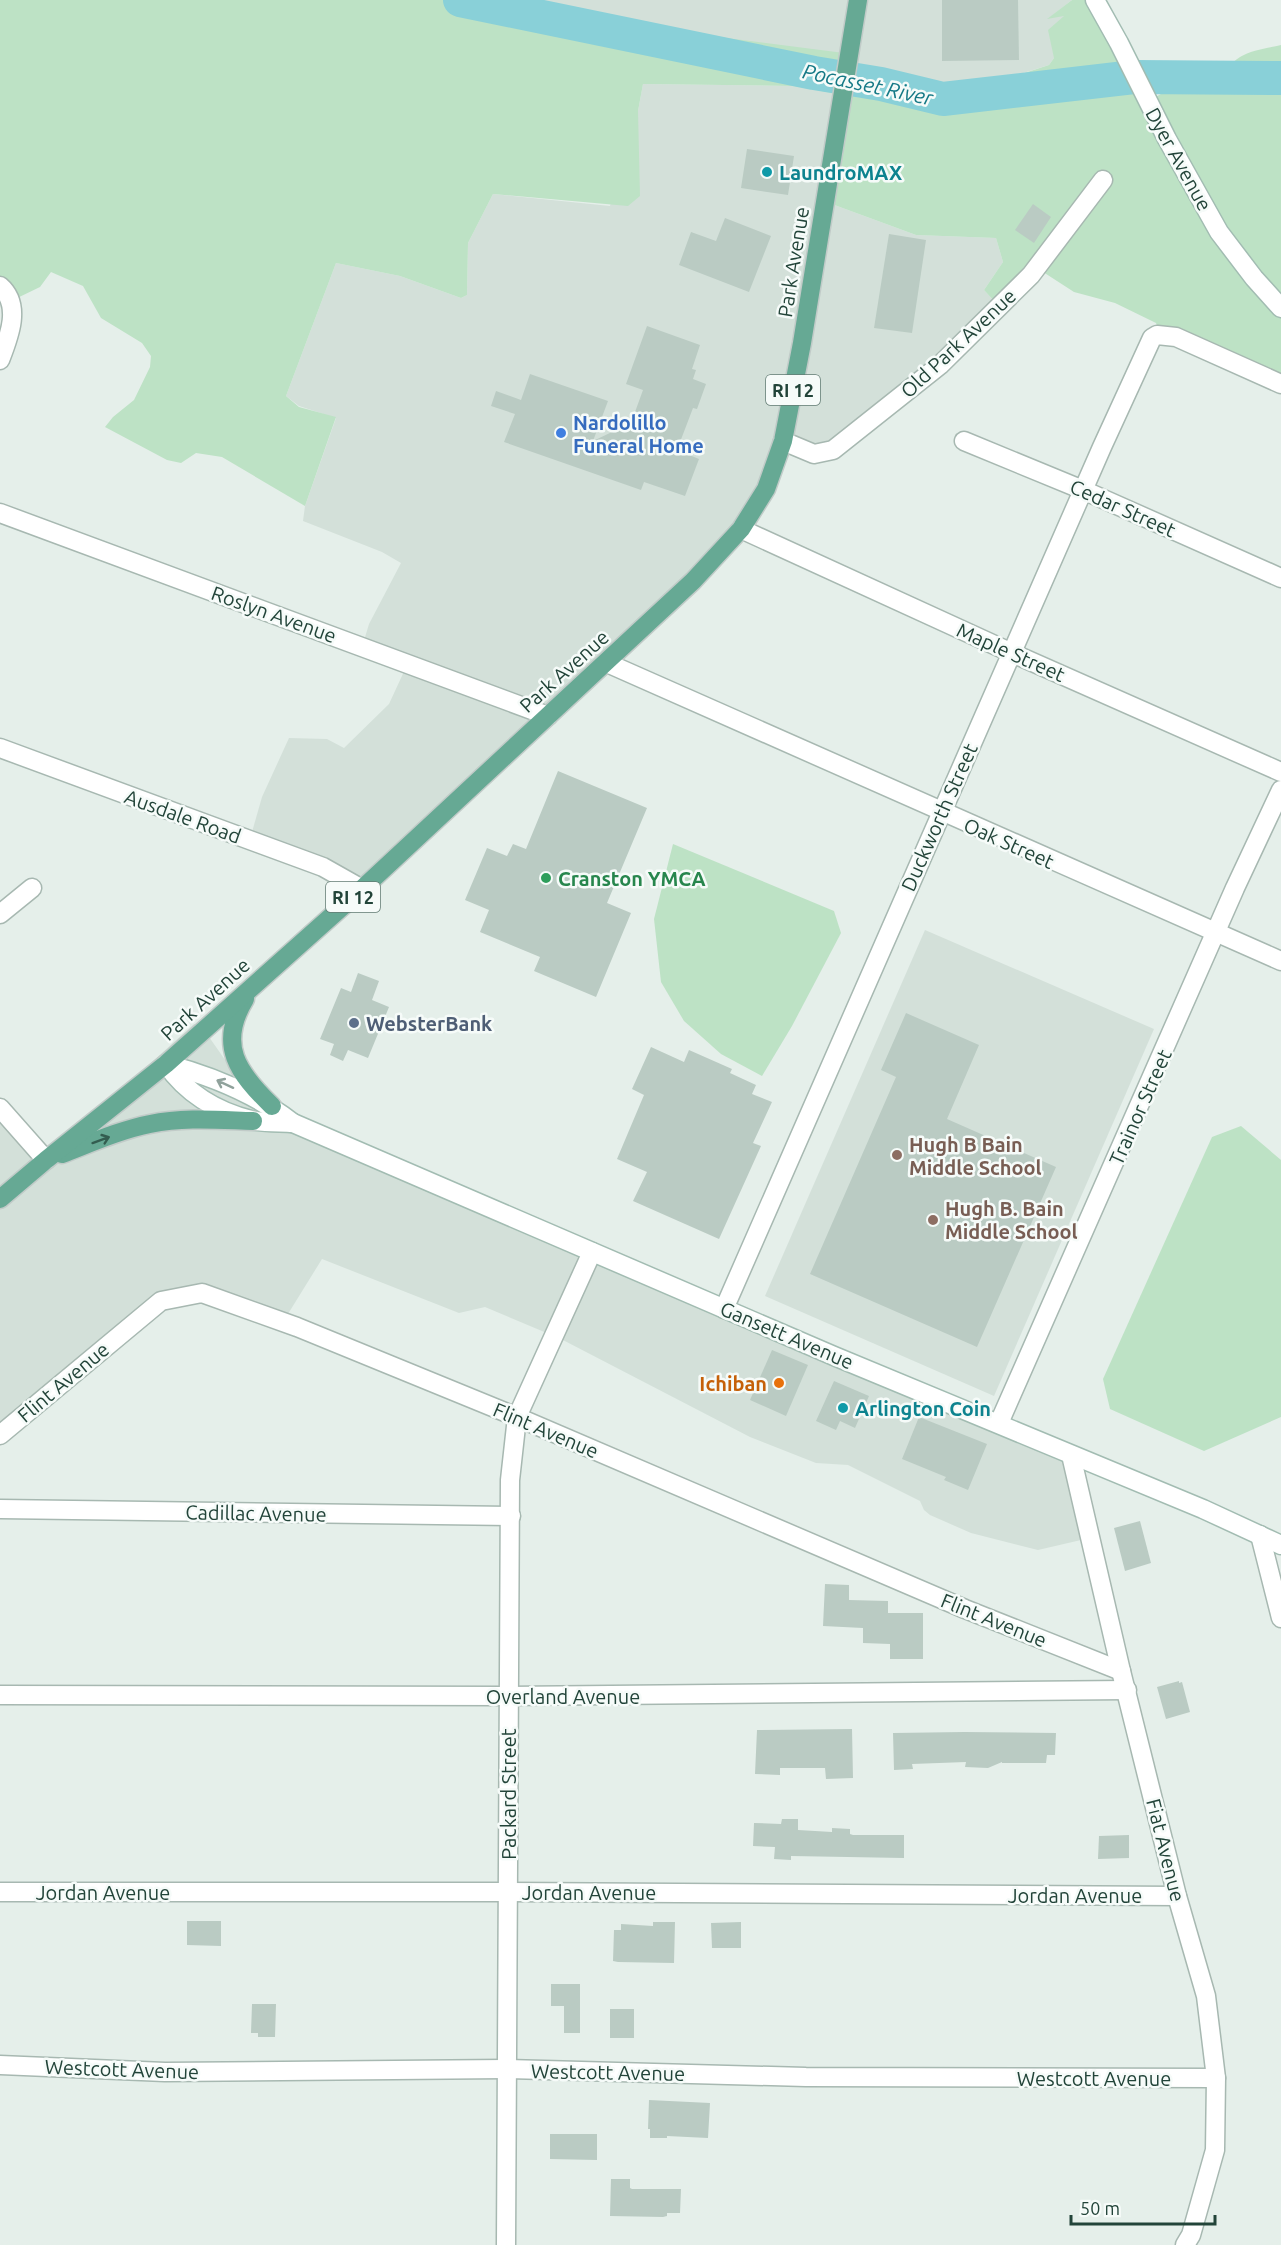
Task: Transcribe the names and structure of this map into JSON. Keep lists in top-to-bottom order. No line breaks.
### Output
{"streets":{"main road":["Park Avenue","RI 12"],"street":["Dyer Avenue","Old Park Avenue","Cedar Street","Roslyn Avenue","Maple Street","Ausdale Road","Duckworth Street","Oak Street","Trainor Street","Gansett Avenue","Flint Avenue","Cadillac Avenue","Overland Avenue","Packard Street","Fiat Avenue","Jordan Avenue","Westcott Avenue"]},"crossings":[["Park Avenue","Old Park Avenue"],["Park Avenue","Roslyn Avenue"],["Park Avenue","Maple Street"],["Park Avenue","Ausdale Road"],["Park Avenue","Oak Street"],["Park Avenue","Gansett Avenue"],["Cedar Street","Duckworth Street"],["Maple Street","Duckworth Street"],["Duckworth Street","Oak Street"],["Duckworth Street","Gansett Avenue"],["Oak Street","Trainor Street"],["Trainor Street","Gansett Avenue"],["Gansett Avenue","Packard Street"],["Gansett Avenue","Fiat Avenue"],["Flint Avenue","Packard Street"],["Flint Avenue","Fiat Avenue"],["Cadillac Avenue","Packard Street"],["Overland Avenue","Packard Street"],["Overland Avenue","Fiat Avenue"],["Packard Street","Jordan Avenue"],["Packard Street","Westcott Avenue"],["Fiat Avenue","Jordan Avenue"],["Fiat Avenue","Westcott Avenue"]],"water":["Pocasset River"],"places":["LaundroMAX","Nardolillo Funeral Home","Cranston YMCA","WebsterBank","Hugh B Bain Middle School","Hugh B. Bain Middle School","Ichiban","Arlington Coin"],"scale_bar":"50 m"}
